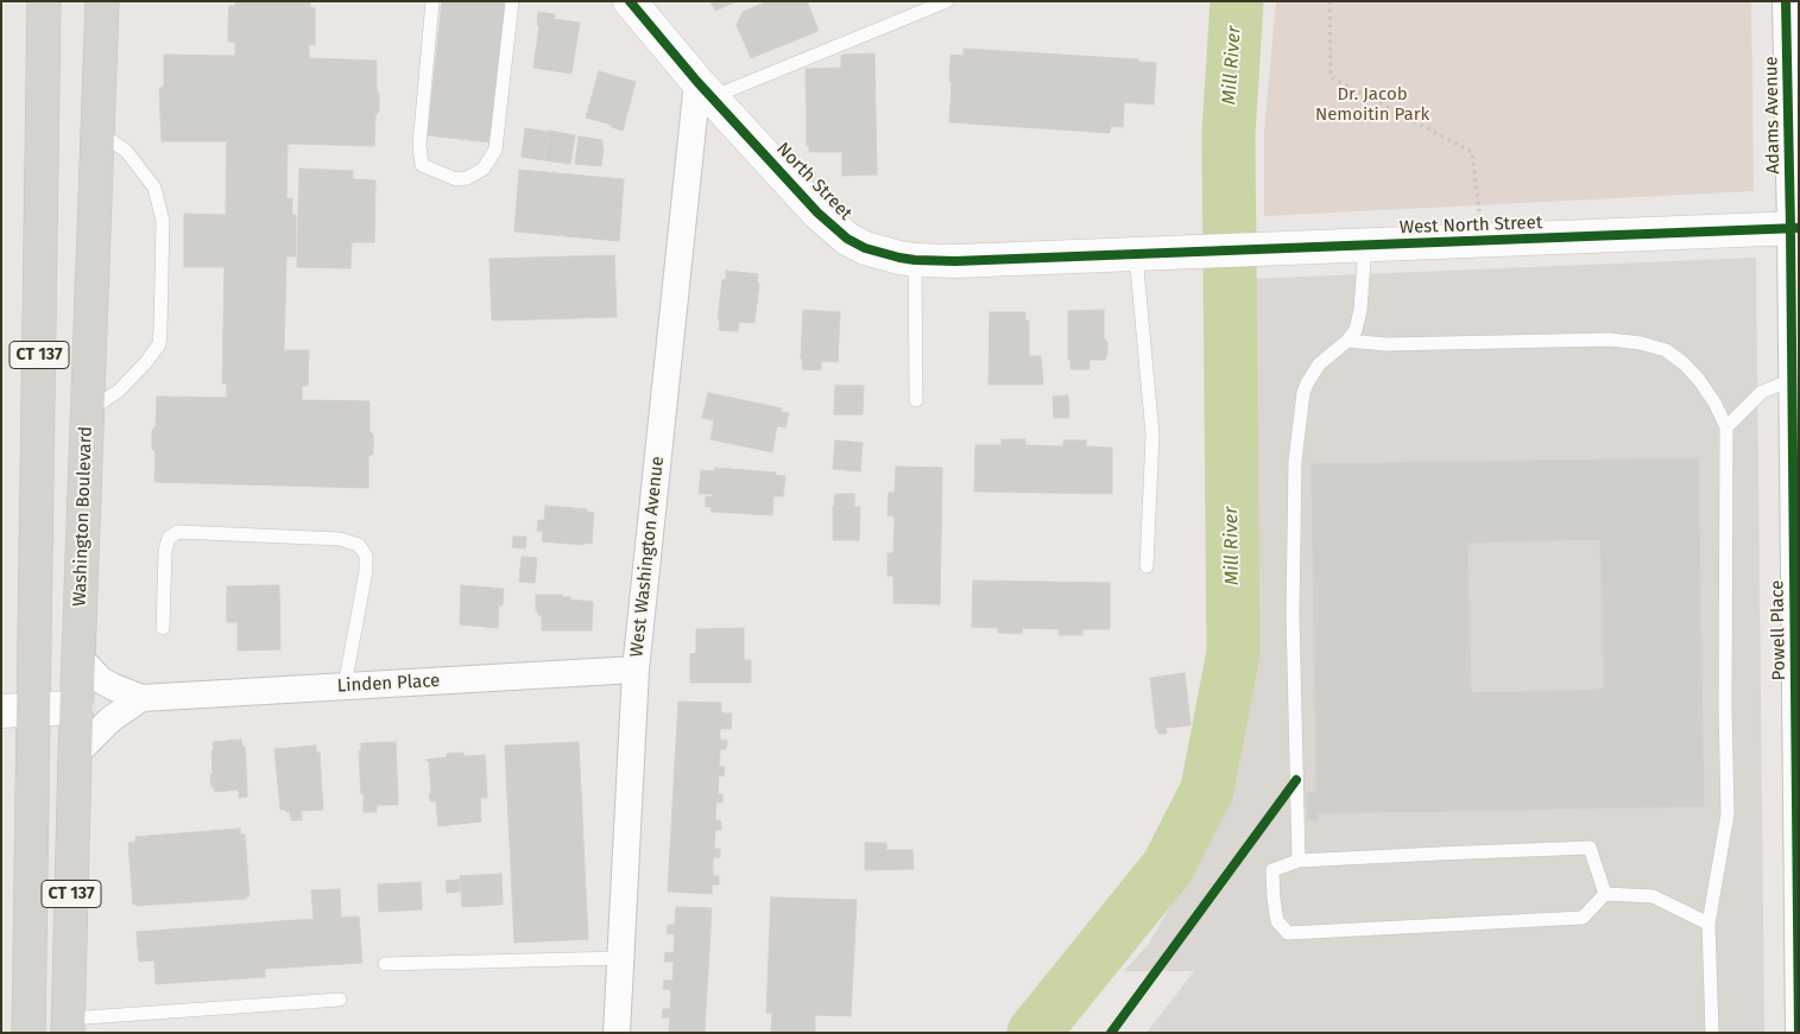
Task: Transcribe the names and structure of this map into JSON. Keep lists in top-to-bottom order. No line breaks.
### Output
{"streets":{"main road":["CT 137","Washington Boulevard"],"street":["Adams Avenue","North Street","West North Street","West Washington Avenue","Powell Place","Linden Place"]},"crossings":[["Adams Avenue","West North Street"],["Adams Avenue","Powell Place"],["North Street","West North Street"],["North Street","West Washington Avenue"],["West North Street","Powell Place"],["Washington Boulevard","Linden Place"],["West Washington Avenue","Linden Place"]],"water":["Mill River"],"parks":["Dr. Jacob Nemoitin Park"]}
